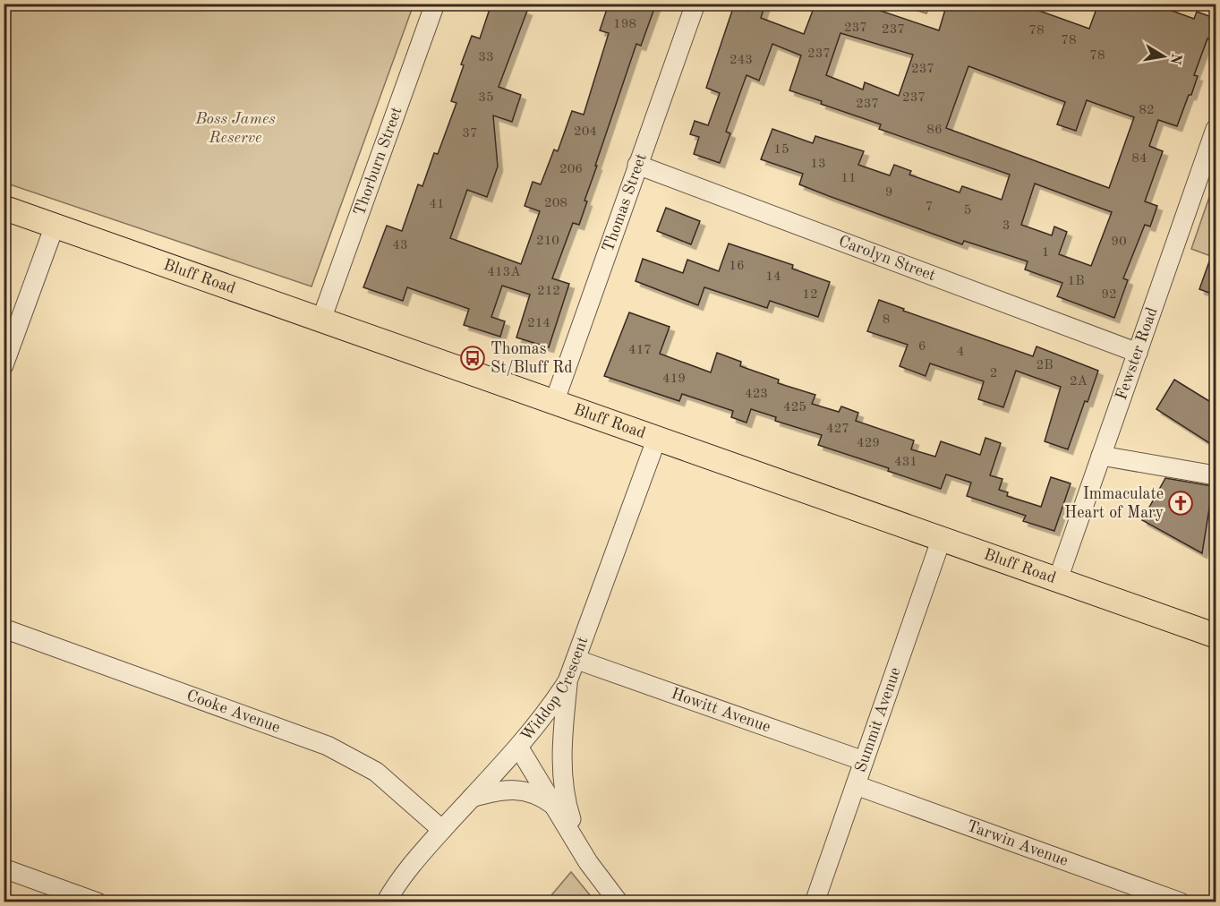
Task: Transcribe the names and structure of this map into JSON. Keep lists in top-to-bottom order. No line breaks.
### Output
{"streets":{"main road":["Bluff Road"],"street":["Thorburn Street","Thomas Street","Carolyn Street","Fewster Road","Widdop Crescent","Howitt Avenue","Cooke Avenue","Summit Avenue","Tarwin Avenue"]},"crossings":[["Thorburn Street","Bluff Road"],["Thomas Street","Carolyn Street"],["Thomas Street","Bluff Road"],["Carolyn Street","Fewster Road"],["Bluff Road","Fewster Road"],["Bluff Road","Widdop Crescent"],["Bluff Road","Summit Avenue"],["Widdop Crescent","Howitt Avenue"],["Widdop Crescent","Cooke Avenue"],["Howitt Avenue","Summit Avenue"],["Summit Avenue","Tarwin Avenue"]],"parks":["Boss James Reserve"],"places":{"bus stop":["Thomas St/Bluff Rd"],"church":["Immaculate Heart of Mary"]},"house_numbers":["198","237","237","78","78","237","78","33","243","237","35","237","237","82","86","204","37","15","84","13","206","11","9","208","41","7","5","3","210","90","43","1","16","413A","14","1B","212","12","92","8","214","6","417","4","2B","2","419","2A","423","425","427","429","431"],"north":"right"}
